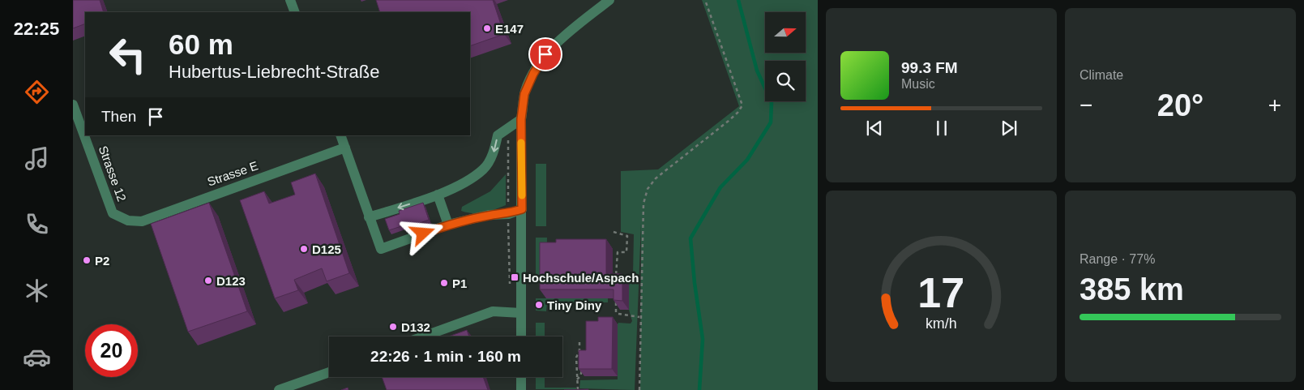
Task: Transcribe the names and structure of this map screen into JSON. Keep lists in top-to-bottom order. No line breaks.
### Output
{"streets":{"street":["Strasse 12","Strasse E"]},"crossings":[["Strasse 12","Strasse E"]],"places":{"other":["E147","D125","P2","D123","P1","Tiny Diny","D132"],"transit":["Hochschule/Aspach"]},"north":"right","page":{"tabs":"22:25","tile":["Climate",["Range · 77%","385 km"]],"turn":["60 m","Hubertus-Liebrecht-Straße"],"song":["99.3 FM","Music"],"heat":["−","20°","+"],"then":"Then","limit":"20","trip":"22:26 · 1 min · 160 m","gauge":["17","km/h"]}}
